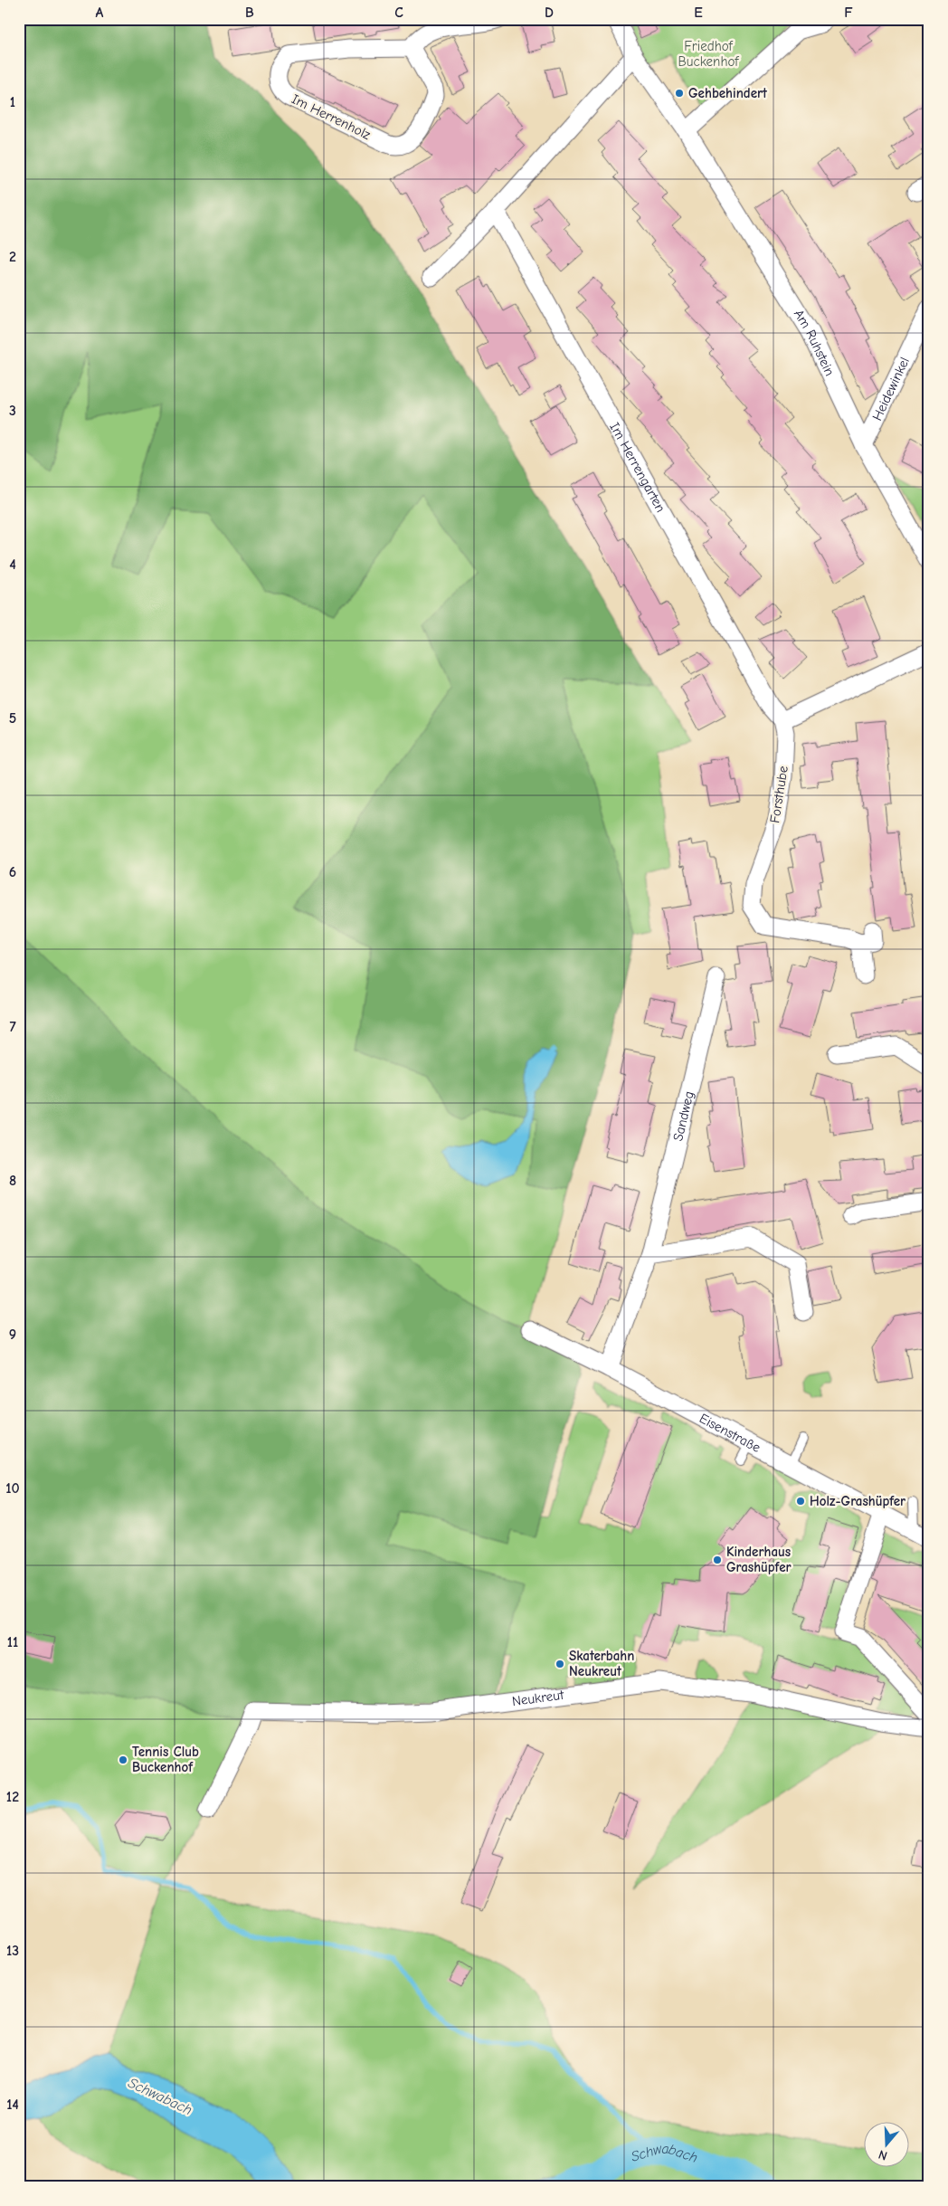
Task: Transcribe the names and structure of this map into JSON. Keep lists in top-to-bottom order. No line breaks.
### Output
{"streets":{"street":["Im Herrenholz","Am Ruhstein","Heidewinkel","Im Herrengarten","Forsthube","Sandweg","Eisenstraße","Neukreut"]},"crossings":[["Am Ruhstein","Heidewinkel"],["Im Herrengarten","Forsthube"],["Sandweg","Eisenstraße"],["Eisenstraße","Neukreut"]],"water":["Schwabach"],"parks":["Friedhof Buckenhof"],"places":["Gehbehindert","Holz-Grashüpfer","Kinderhaus Grashüpfer","Skaterbahn Neukreut","Tennis Club Buckenhof"],"north":"bottom","grid":{"columns":["A","B","C","D","E","F"],"rows":["1","2","3","4","5","6","7","8","9","10","11","12","13","14"]}}
